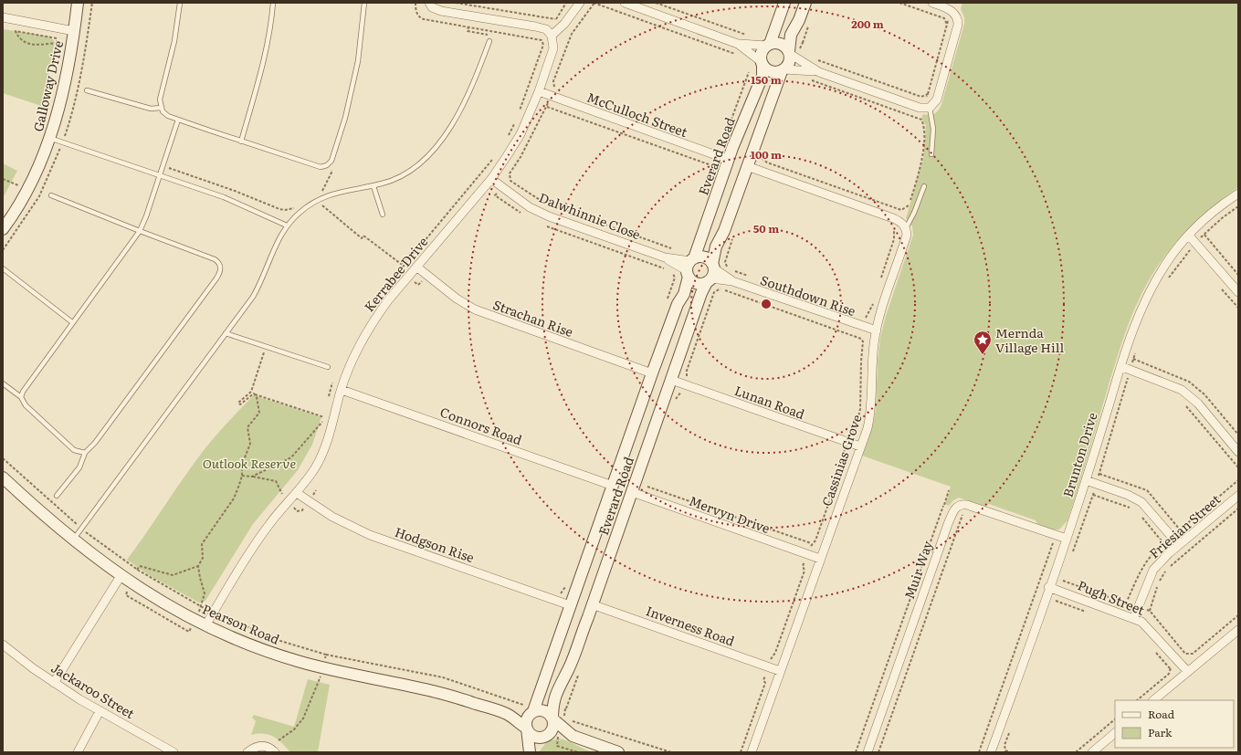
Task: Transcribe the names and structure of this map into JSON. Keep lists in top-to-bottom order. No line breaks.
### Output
{"streets":{"street":["Galloway Drive","McCulloch Street","Everard Road","Dalwhinnie Close","Kerrabee Drive","Southdown Rise","Strachan Rise","Lunan Road","Connors Road","Brunton Drive","Cassinias Grove","Mervyn Drive","Friesian Street","Hodgson Rise","Muir Way","Pugh Street","Pearson Road","Inverness Road","Jackaroo Street"]},"crossings":[["McCulloch Street","Everard Road"],["McCulloch Street","Kerrabee Drive"],["Everard Road","Dalwhinnie Close"],["Everard Road","Southdown Rise"],["Everard Road","Strachan Rise"],["Everard Road","Lunan Road"],["Everard Road","Connors Road"],["Everard Road","Mervyn Drive"],["Everard Road","Hodgson Rise"],["Everard Road","Pearson Road"],["Everard Road","Inverness Road"],["Dalwhinnie Close","Kerrabee Drive"],["Dalwhinnie Close","Southdown Rise"],["Kerrabee Drive","Strachan Rise"],["Kerrabee Drive","Connors Road"],["Kerrabee Drive","Hodgson Rise"],["Kerrabee Drive","Pearson Road"],["Southdown Rise","Cassinias Grove"],["Lunan Road","Cassinias Grove"],["Brunton Drive","Muir Way"],["Brunton Drive","Pugh Street"],["Cassinias Grove","Mervyn Drive"],["Cassinias Grove","Inverness Road"],["Friesian Street","Pugh Street"]],"parks":["Outlook Reserve"],"places":{"place":["Mernda Village Hill"]},"legend":["Road","Park"],"rings":["200 m","150 m","100 m","50 m"]}
